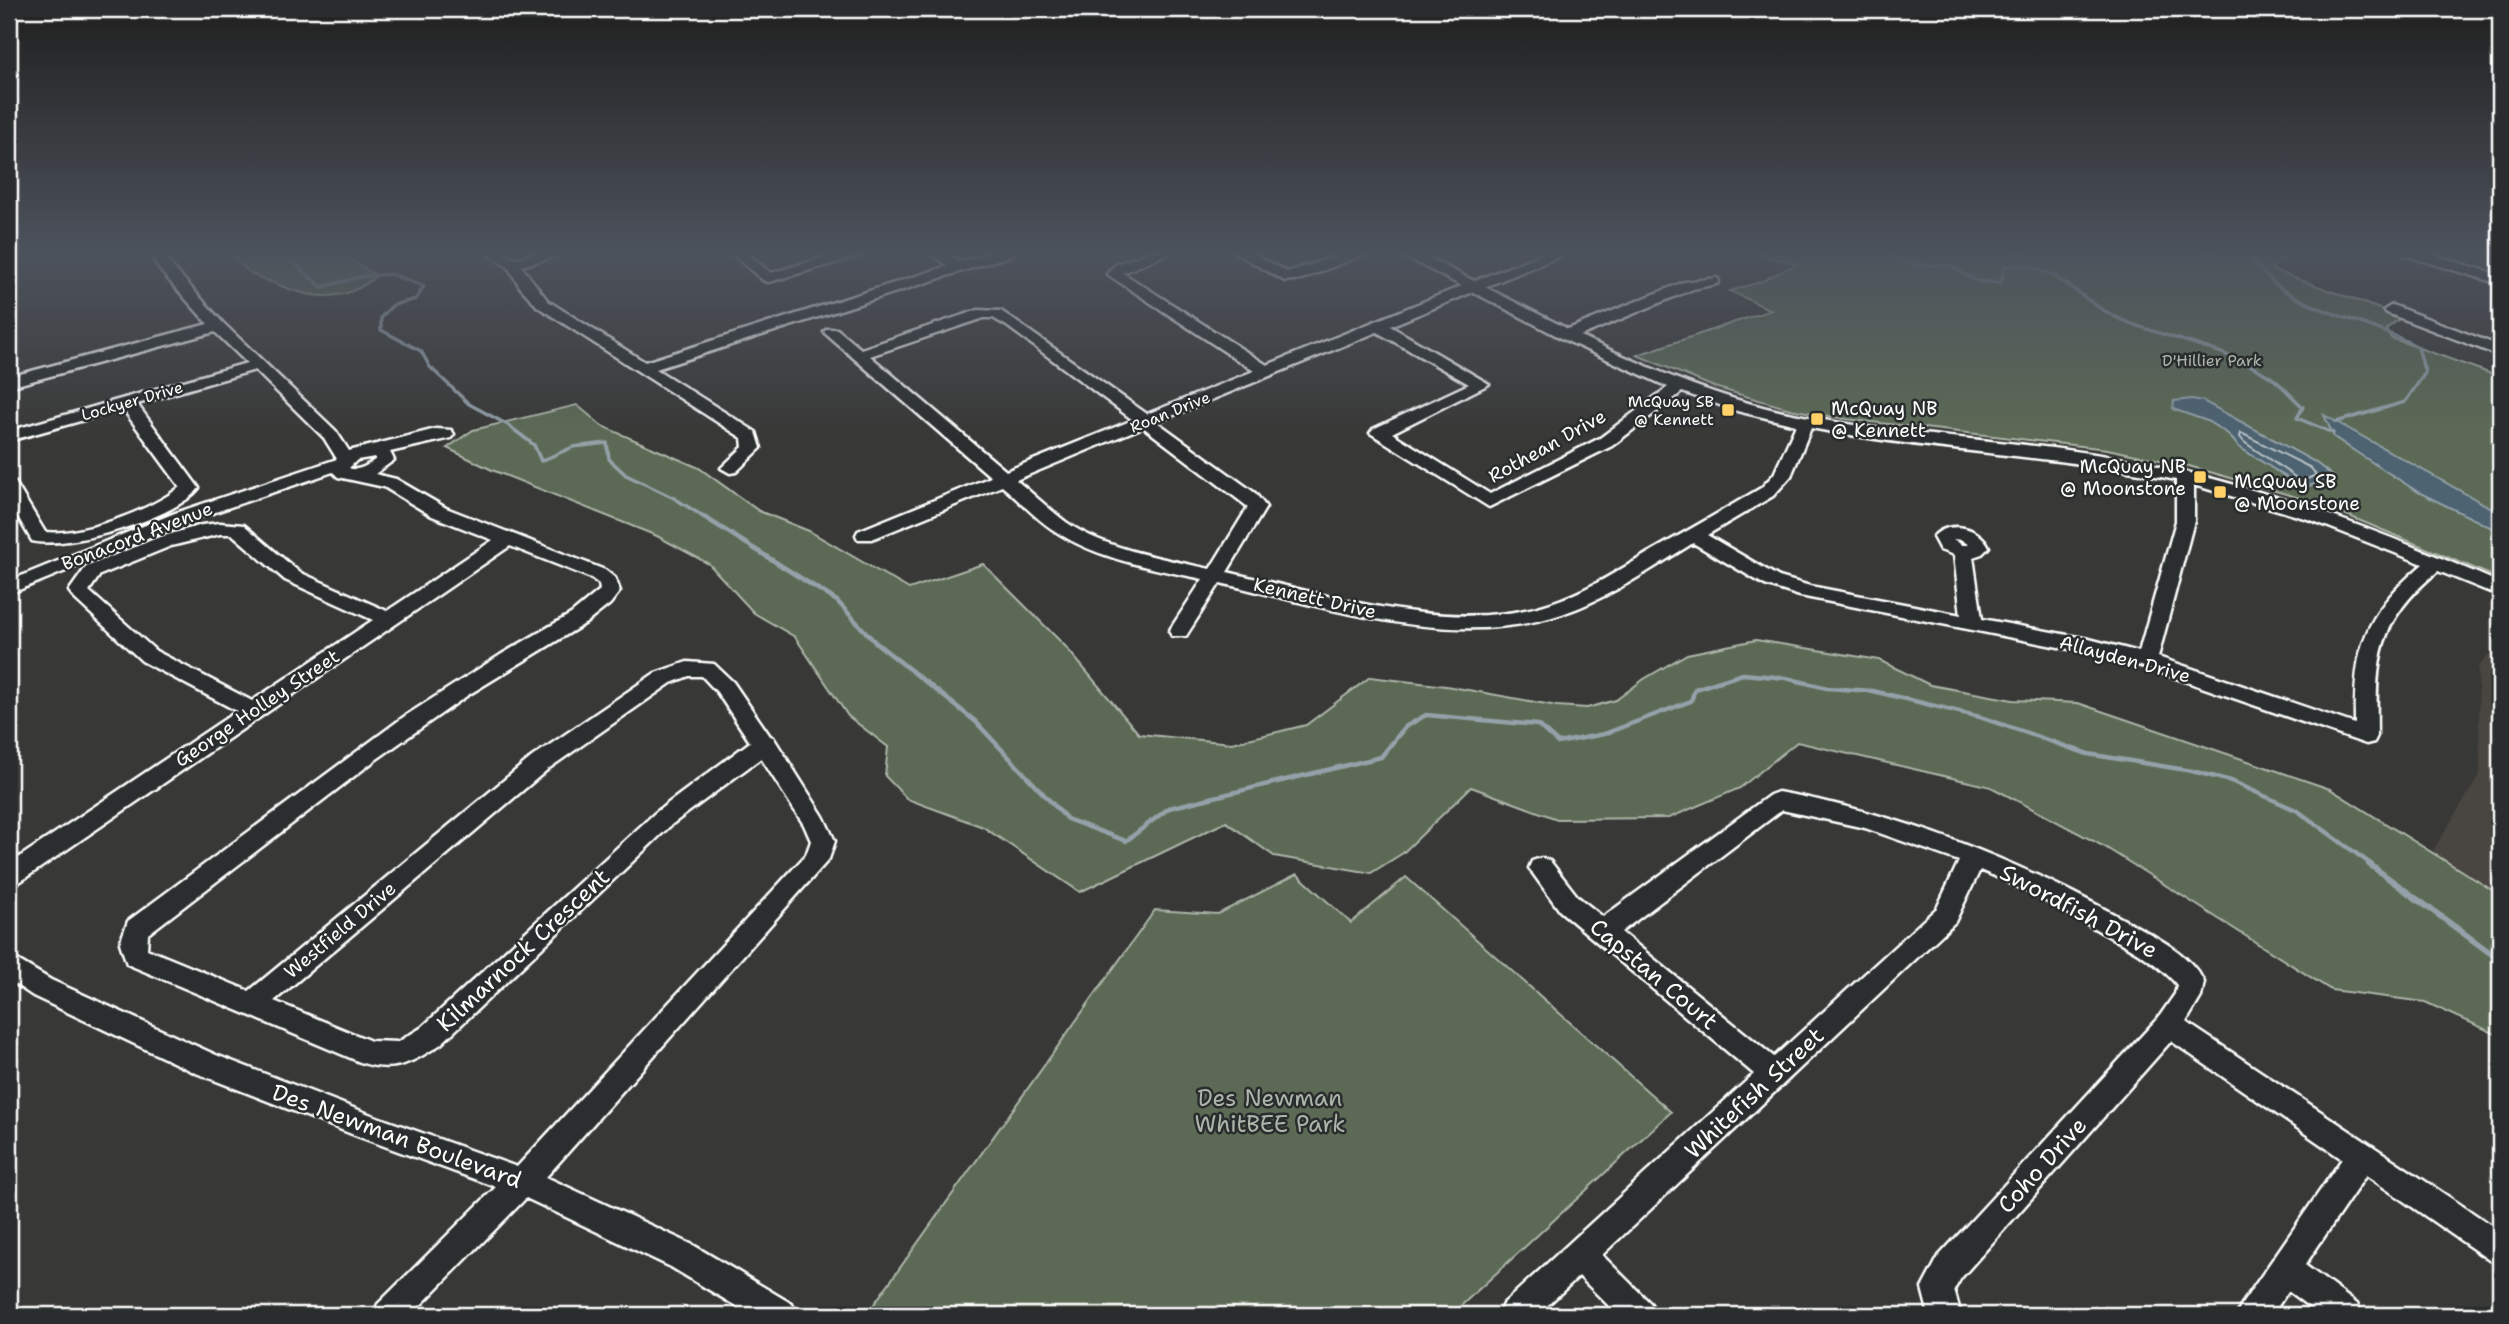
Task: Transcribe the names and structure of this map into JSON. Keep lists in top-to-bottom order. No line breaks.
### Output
{"streets":{"street":["Lockyer Drive","Roan Drive","Rothean Drive","Bonacord Avenue","Kennett Drive","Allayden Drive","George Holley Street","Swordfish Drive","Westfield Drive","Kilmarnock Crescent","Capstan Court","Whitefish Street","Des Newman Boulevard","Coho Drive"]},"crossings":[["Roan Drive","Rothean Drive"],["Roan Drive","Kennett Drive"],["Kennett Drive","Allayden Drive"],["Swordfish Drive","Capstan Court"],["Swordfish Drive","Whitefish Street"],["Swordfish Drive","Coho Drive"],["Westfield Drive","Kilmarnock Crescent"],["Westfield Drive","Des Newman Boulevard"],["Capstan Court","Whitefish Street"]],"parks":["D'Hillier Park","Des Newman WhitBEE Park"],"places":{"transit":["McQuay SB @ Kennett","McQuay NB @ Kennett","McQuay NB @ Moonstone","McQuay SB @ Moonstone"]}}
